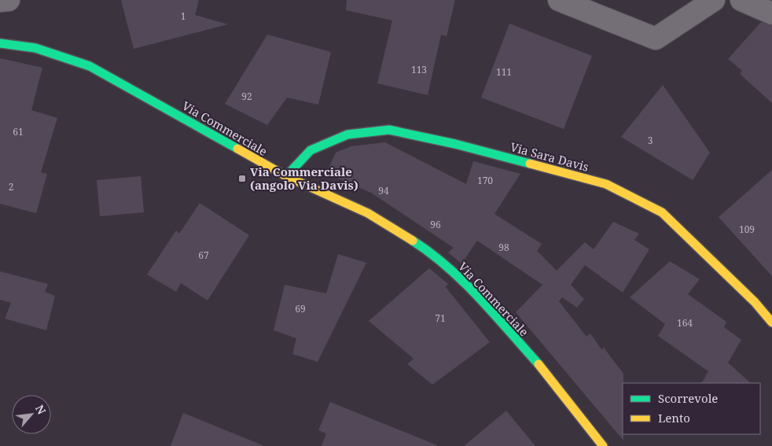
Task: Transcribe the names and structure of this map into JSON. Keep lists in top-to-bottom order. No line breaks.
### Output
{"streets":{"main road":["Via Commerciale","Via Sara Davis"]},"crossings":[["Via Commerciale","Via Sara Davis"]],"places":{"transit":["Via Commerciale (angolo Via Davis)"]},"house_numbers":["1","113","111","92","61","3","170","2","94","96","109","98","67","69","71","164"],"legend":["Scorrevole","Lento"],"north":"top right"}
